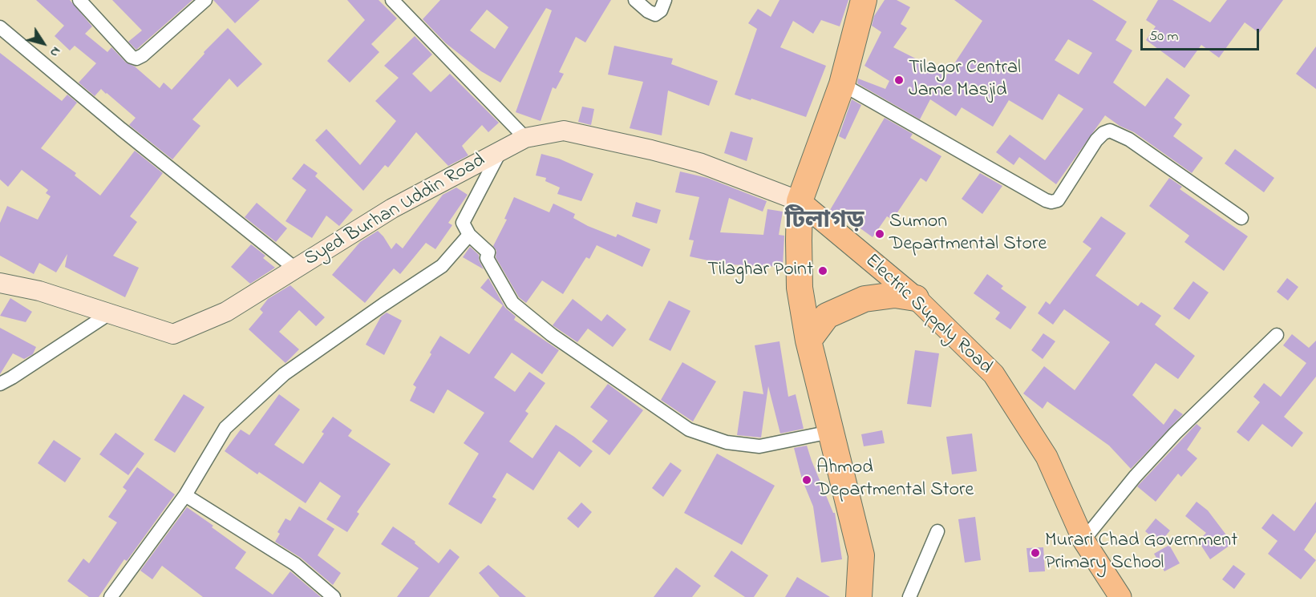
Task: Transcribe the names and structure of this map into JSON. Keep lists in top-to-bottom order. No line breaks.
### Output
{"streets":{"main road":["Electric Supply Road"],"street":["Syed Burhan Uddin Road"]},"crossings":[["Syed Burhan Uddin Road","Electric Supply Road"]],"districts":["টিলাগড়"],"places":["Tilagor Central Jame Masjid","Sumon Departmental Store","Tilaghar Point","Ahmod Departmental Store","Murari Chad Government Primary School"],"scale_bar":"50 m","north":"bottom right"}
